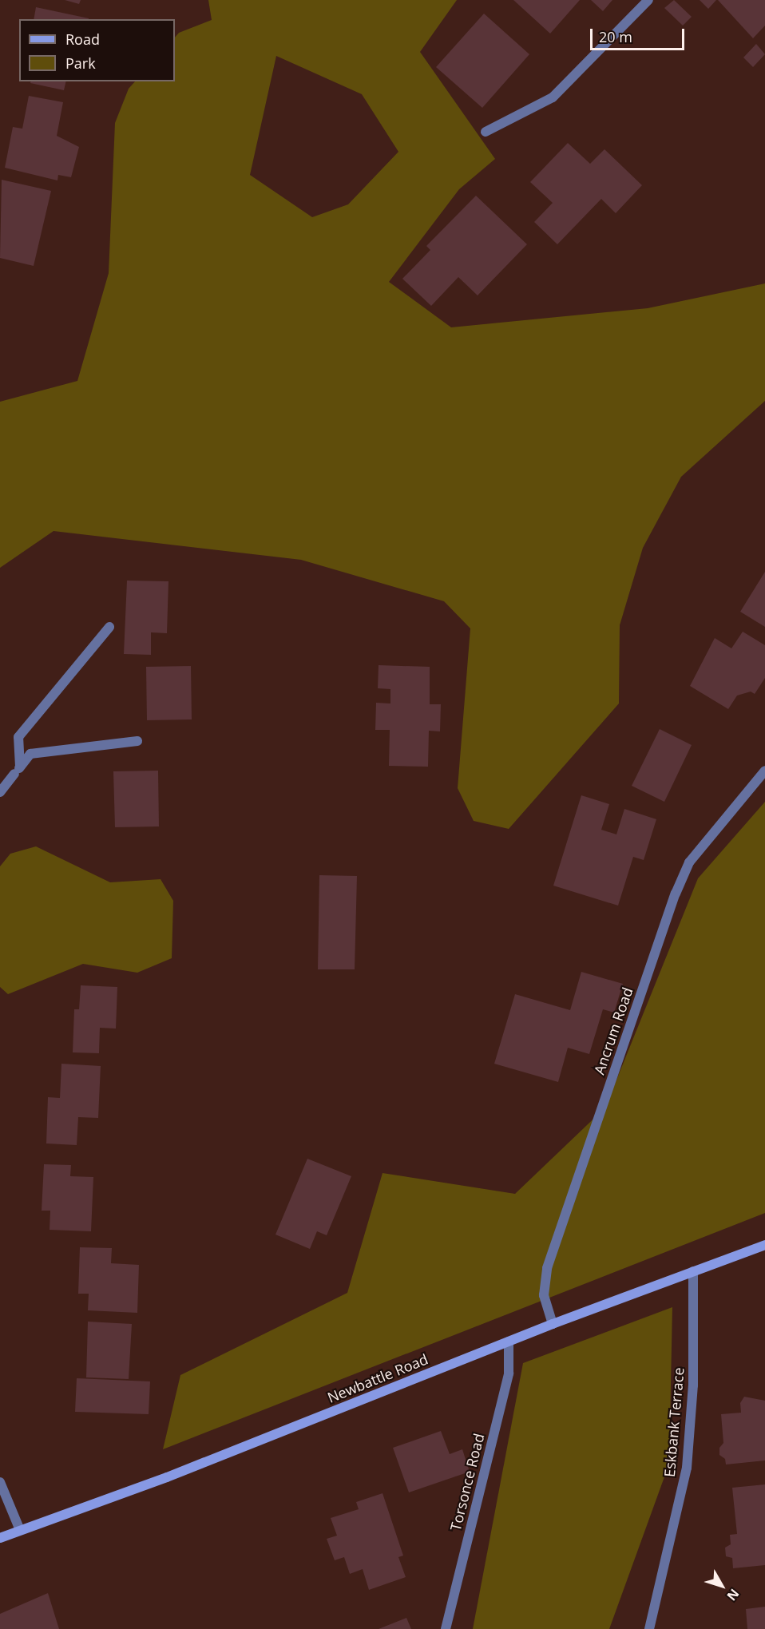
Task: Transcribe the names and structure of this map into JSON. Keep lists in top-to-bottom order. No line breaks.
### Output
{"streets":{"main road":["Newbattle Road"],"street":["Ancrum Road","Eskbank Terrace","Torsonce Road"]},"crossings":[["Ancrum Road","Newbattle Road"],["Newbattle Road","Eskbank Terrace"],["Newbattle Road","Torsonce Road"]],"legend":["Road","Park"],"scale_bar":"20 m","north":"bottom right"}
